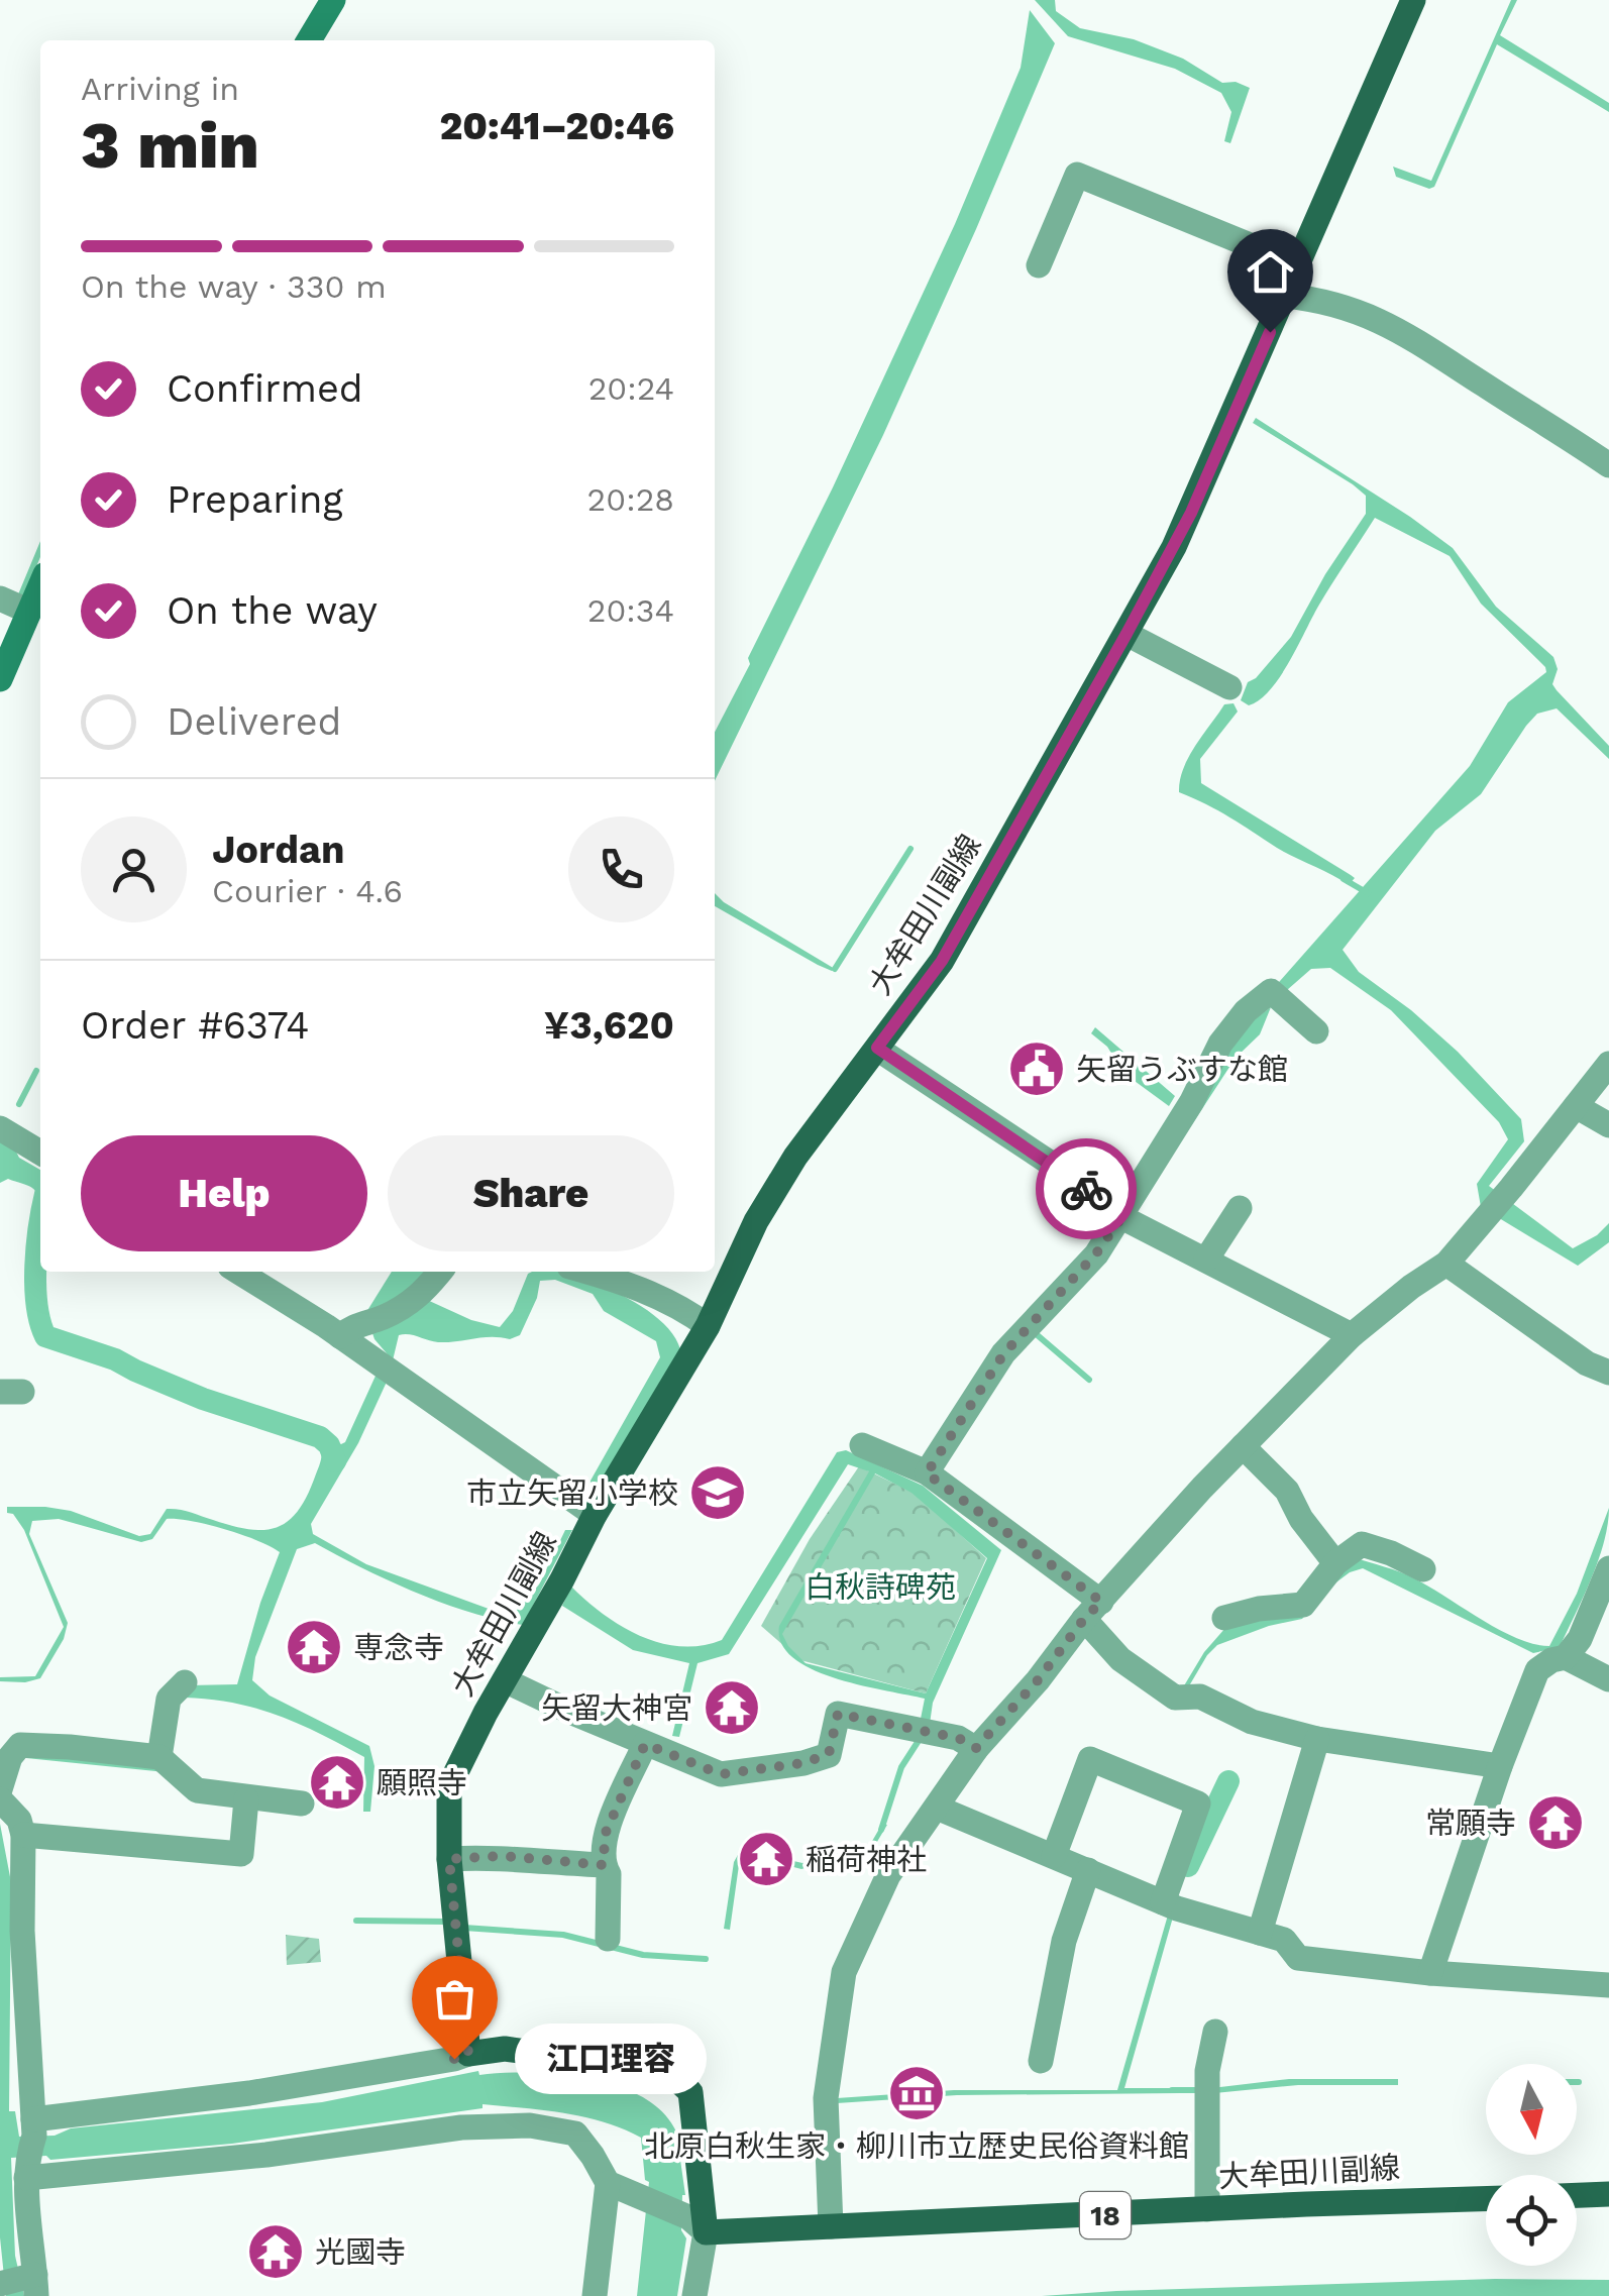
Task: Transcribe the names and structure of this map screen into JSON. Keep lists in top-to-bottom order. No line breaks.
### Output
{"streets":{"main road":["大牟田川副線","18"]},"parks":["白秋詩碑苑"],"places":{"public building":["矢留うぶすな館"],"school or university":["市立矢留小学校"],"temple":["専念寺","矢留大神宮","願照寺","常願寺","稲荷神社","光國寺"],"other":["江口理容"],"museum":["北原白秋生家・柳川市立歴史民俗資料館"]},"north":"bottom","page":{"heading":["3 min","Arriving in","20:41–20:46"],"panel":["Jordan","Courier · 4.6","Order #6374","¥3,620"],"bar":"On the way · 330 m","list":[["Confirmed","20:24"],["Preparing","20:28"],["On the way","20:34"],"Delivered"],"buttons":["Help","Share"],"bubble":"江口理容"}}
